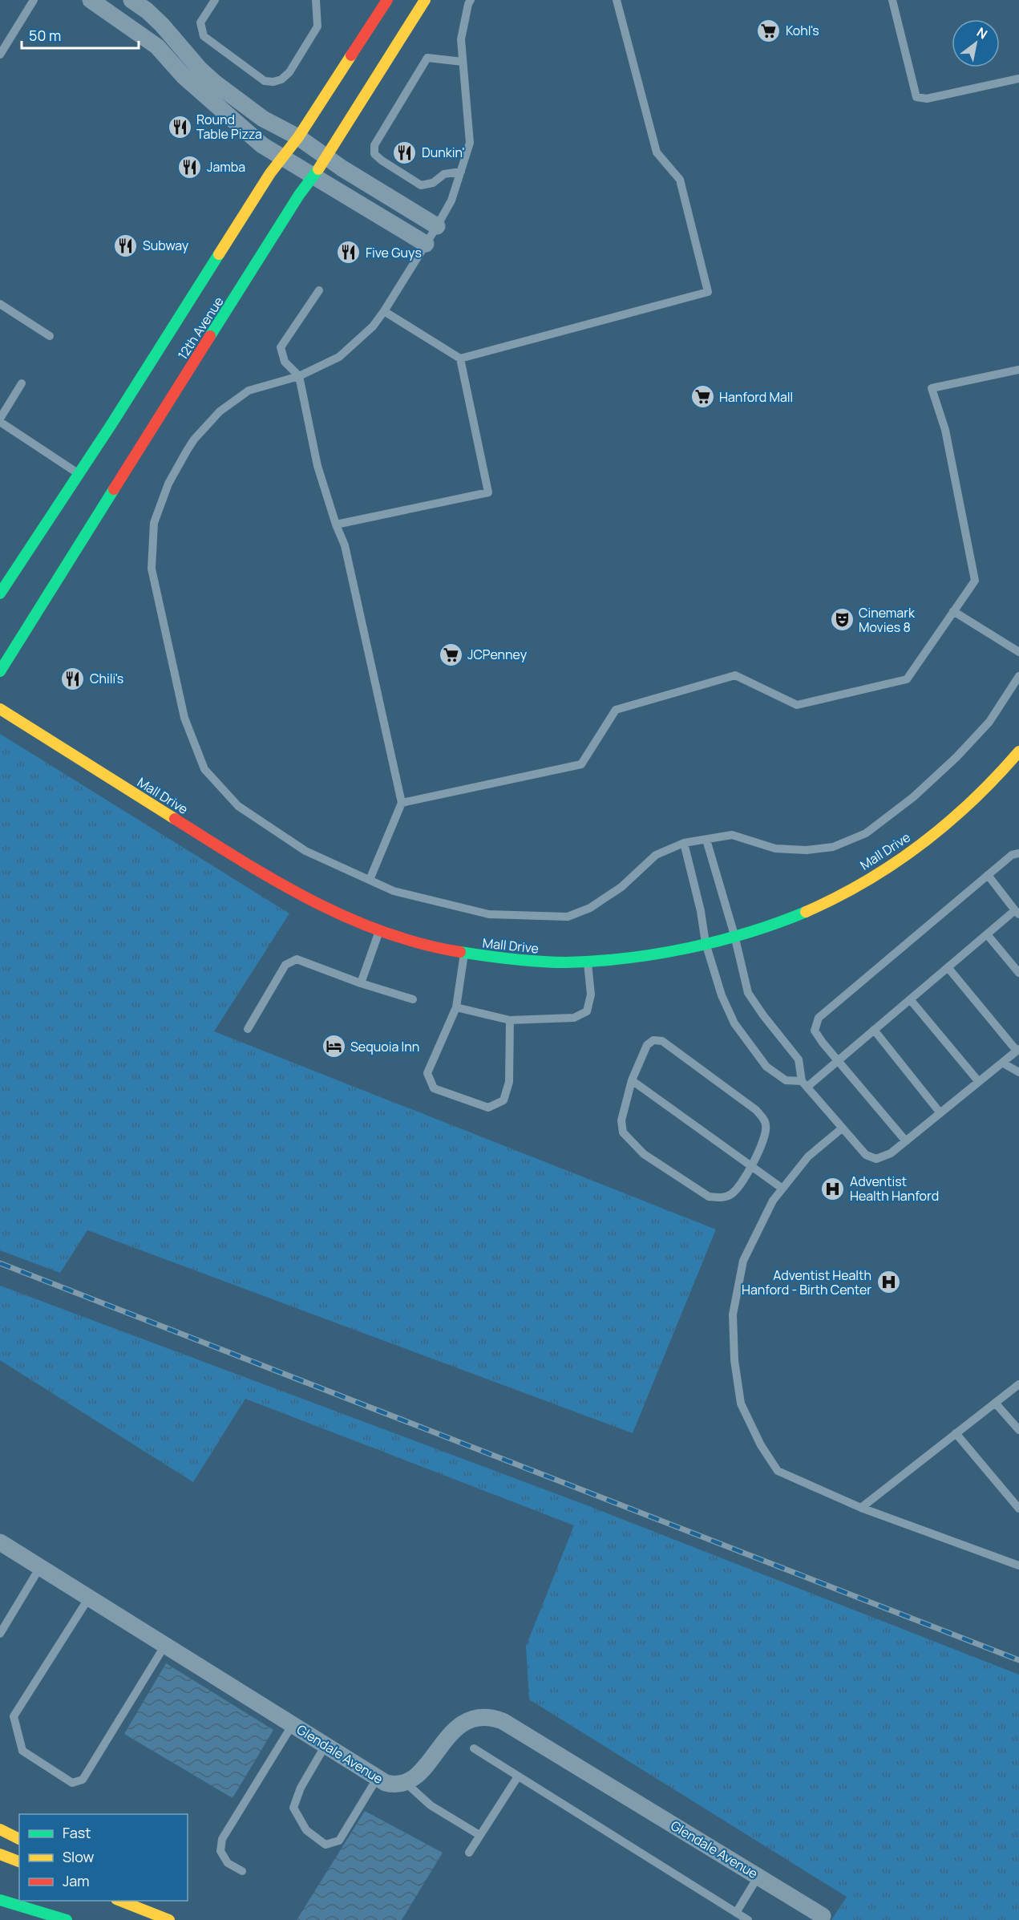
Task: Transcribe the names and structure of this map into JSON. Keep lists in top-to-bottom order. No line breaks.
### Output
{"streets":{"main road":["12th Avenue","Mall Drive"],"street":["Glendale Avenue"]},"places":{"supermarket":["Kohl's","Hanford Mall","JCPenney"],"restaurant":["Round Table Pizza","Dunkin'","Jamba","Subway","Five Guys","Chili's"],"theatre":["Cinemark Movies 8"],"hotel":["Sequoia Inn"],"hospital":["Adventist Health Hanford","Adventist Health Hanford - Birth Center"]},"legend":["Fast","Slow","Jam"],"scale_bar":"50 m","north":"top right"}
